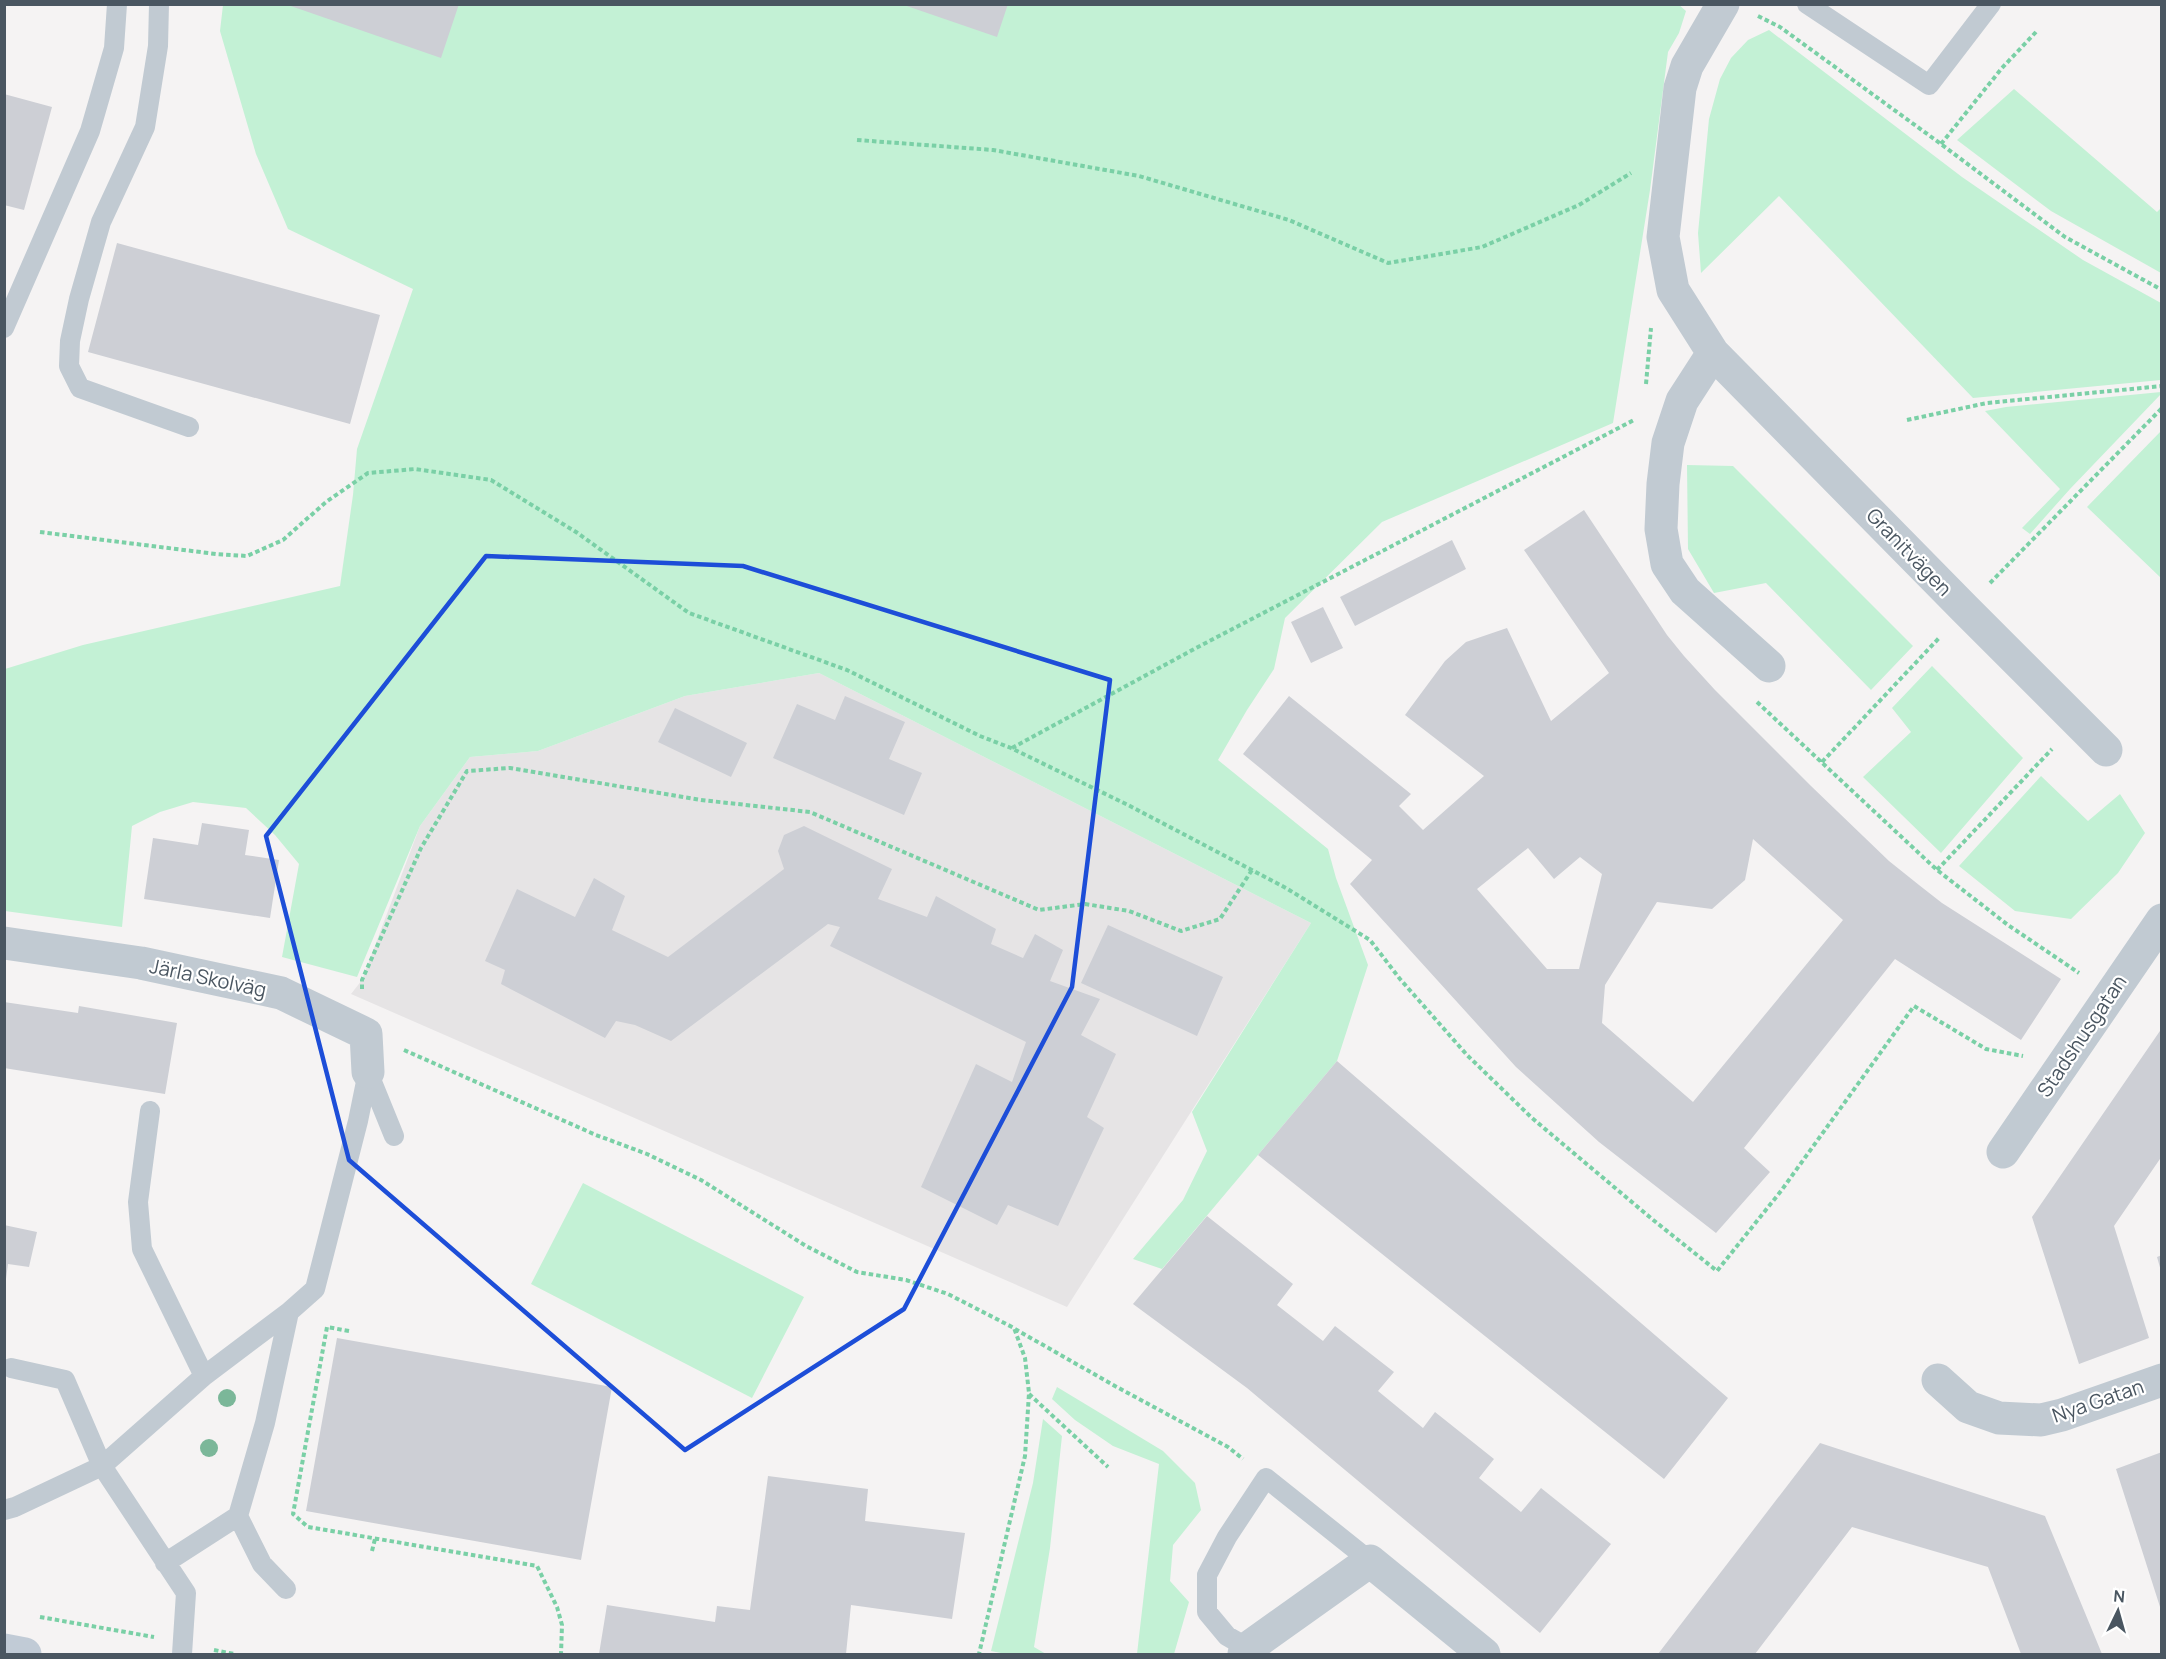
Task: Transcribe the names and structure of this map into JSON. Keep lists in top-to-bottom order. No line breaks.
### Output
{"streets":{"street":["Granitvägen","Järla Skolväg","Stadshusgatan","Nya Gatan"]},"north":"top"}
